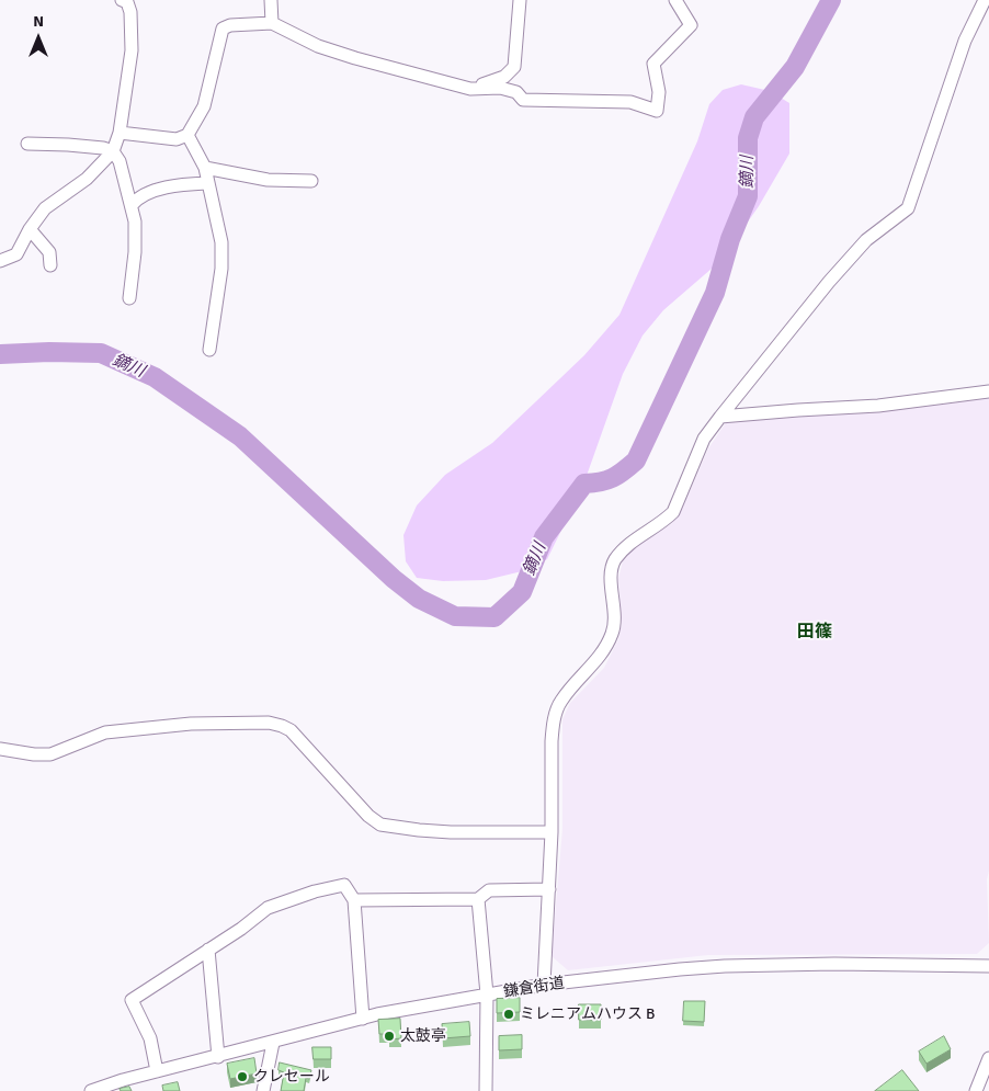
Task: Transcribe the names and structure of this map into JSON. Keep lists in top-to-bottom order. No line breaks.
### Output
{"streets":{"street":["鎌倉街道"]},"districts":["田篠"],"water":["鏑川"],"places":["ミレニアムハウス B","太鼓亭","クレセール"],"north":"top"}
